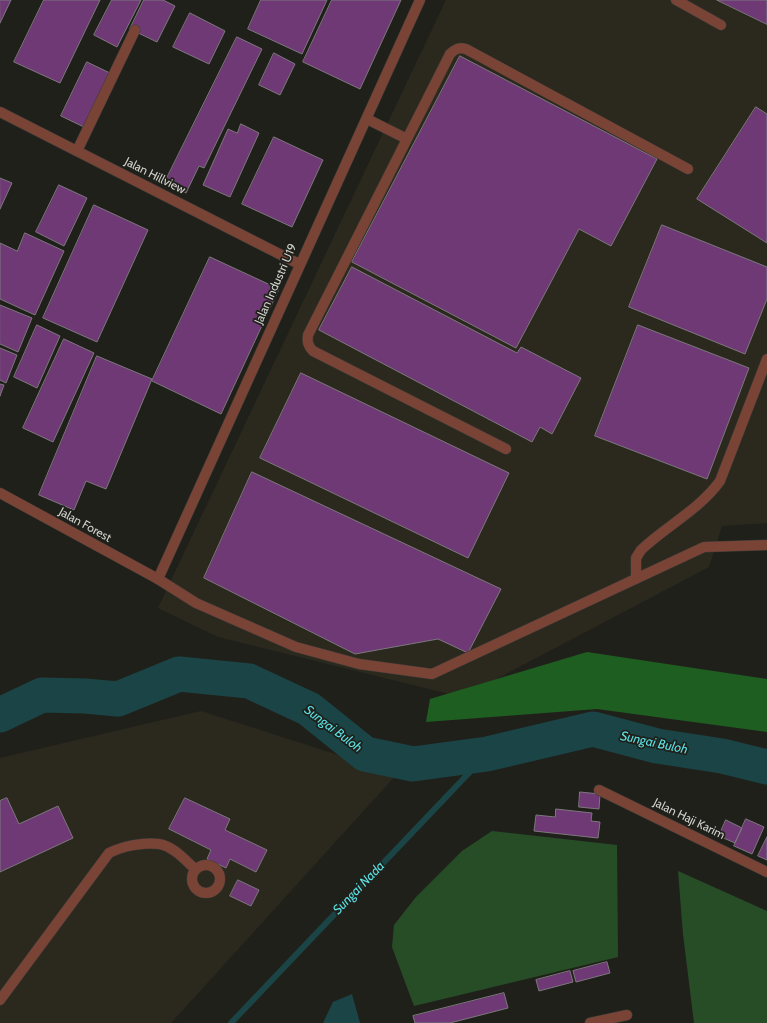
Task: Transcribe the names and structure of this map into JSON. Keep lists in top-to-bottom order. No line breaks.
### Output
{"streets":{"street":["Jalan Hillview","Jalan Industri U19","Jalan Forest","Jalan Haji Karim"]},"crossings":[["Jalan Hillview","Jalan Industri U19"],["Jalan Industri U19","Jalan Forest"]],"water":["Sungai Buloh","Sungai Nada"]}
